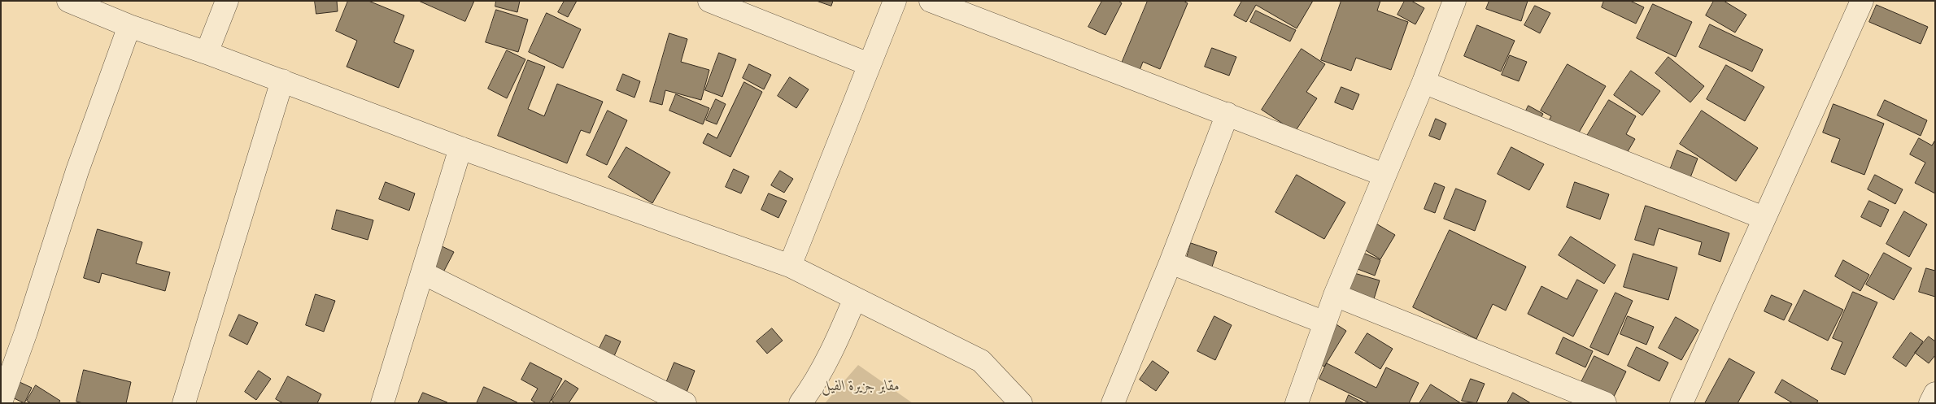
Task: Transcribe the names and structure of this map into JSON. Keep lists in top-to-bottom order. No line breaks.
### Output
{"parks":["مقابر جزيرة الفيل"]}
